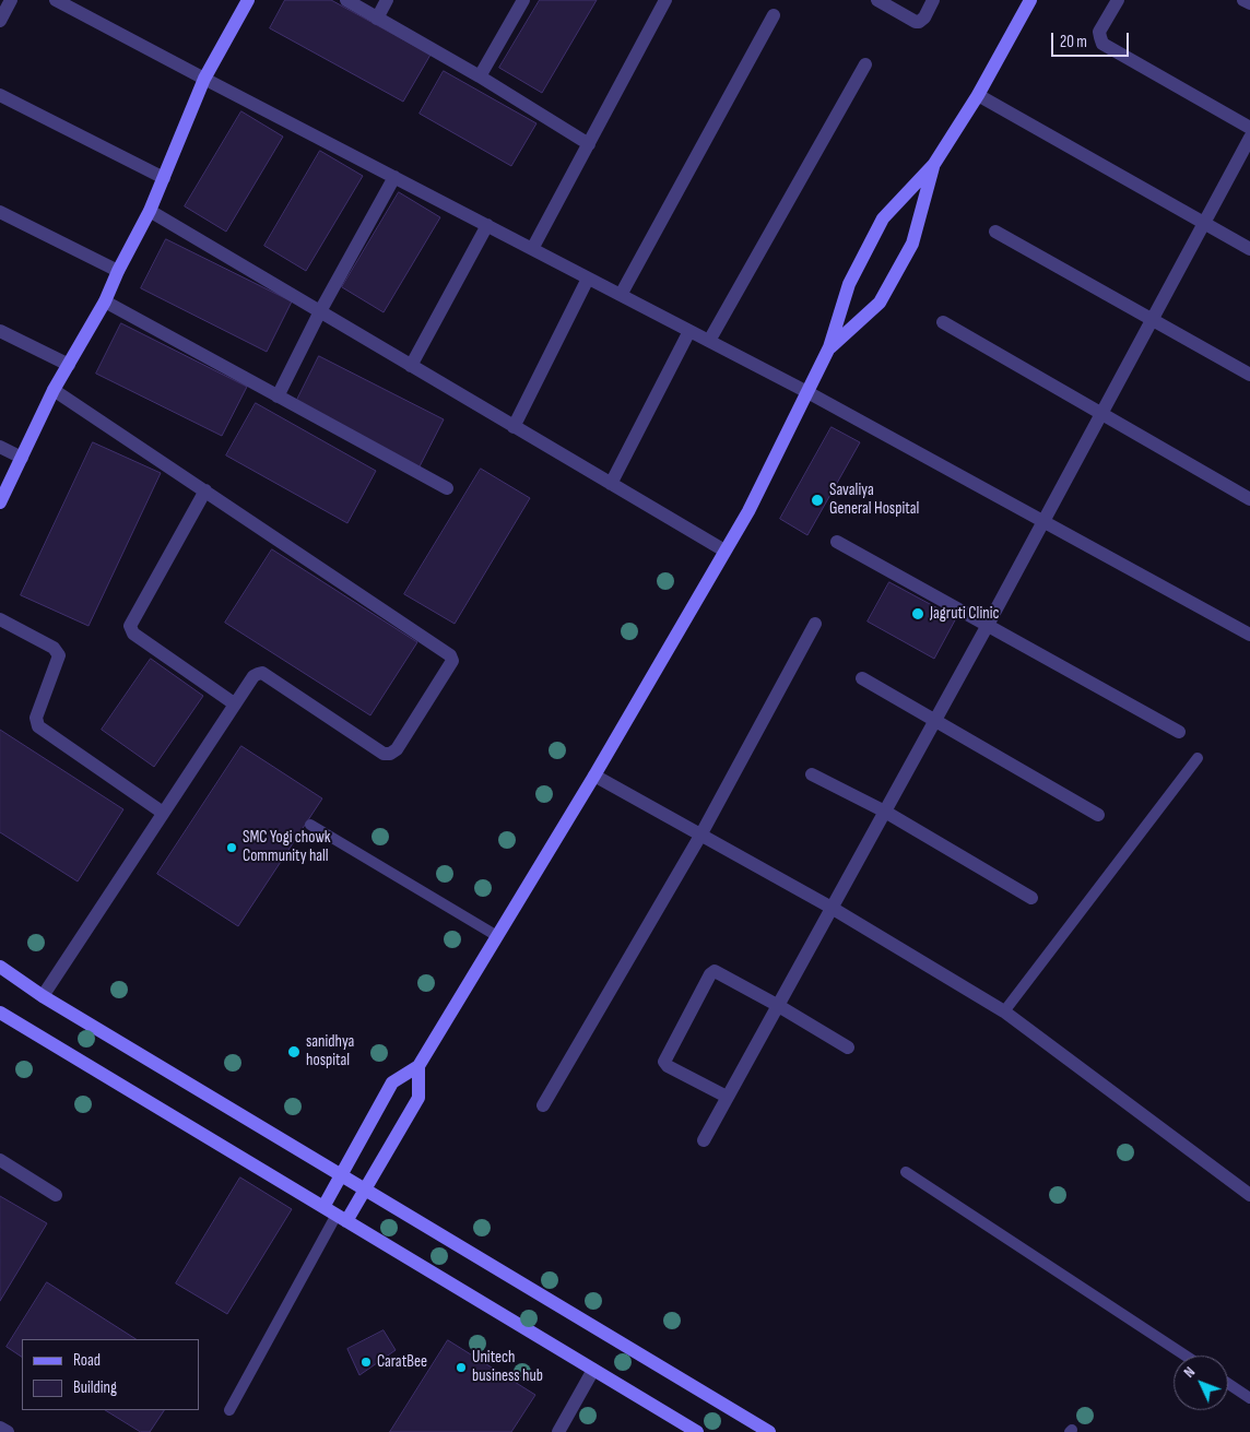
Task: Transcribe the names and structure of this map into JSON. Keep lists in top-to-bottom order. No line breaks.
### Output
{"places":["Savaliya General Hospital","Jagruti Clinic","SMC Yogi chowk Community hall","sanidhya hospital","CaratBee","Unitech business hub"],"legend":["Road","Building"],"scale_bar":"20 m","north":"top left"}
